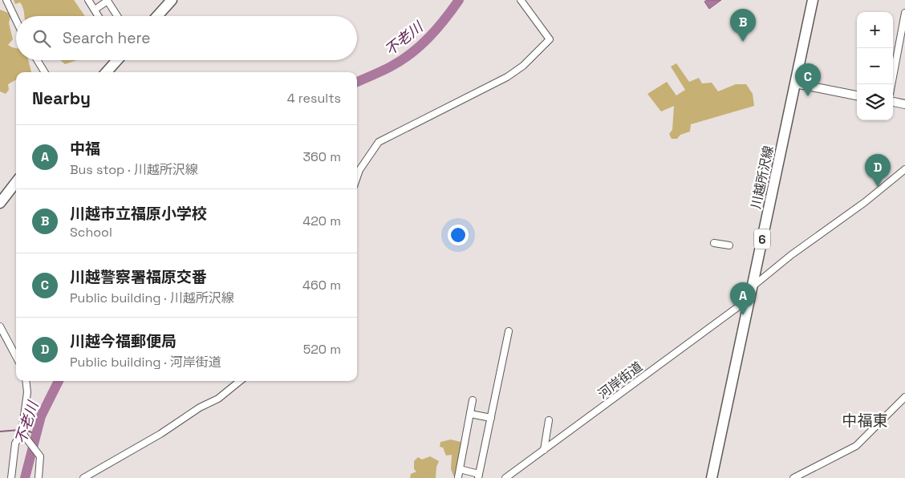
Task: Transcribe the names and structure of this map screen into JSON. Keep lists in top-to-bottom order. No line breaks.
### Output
{"streets":{"main road":["川越所沢線","6"],"street":["河岸街道"]},"crossings":[["川越所沢線","河岸街道"]],"districts":["中福東"],"water":["不老川"],"page":{"pins":["B","C","D","A"],"map_buttons":["+","−"],"search":"Search here","heading":["Nearby","4 results"],"list":[{"mark":"A","name":"中福","note":"Bus stop · 川越所沢線","value":"360 m"},{"mark":"B","name":"川越市立福原小学校","note":"School","value":"420 m"},{"mark":"C","name":"川越警察署福原交番","note":"Public building · 川越所沢線","value":"460 m"},{"mark":"D","name":"川越今福郵便局","note":"Public building · 河岸街道","value":"520 m"}]}}
